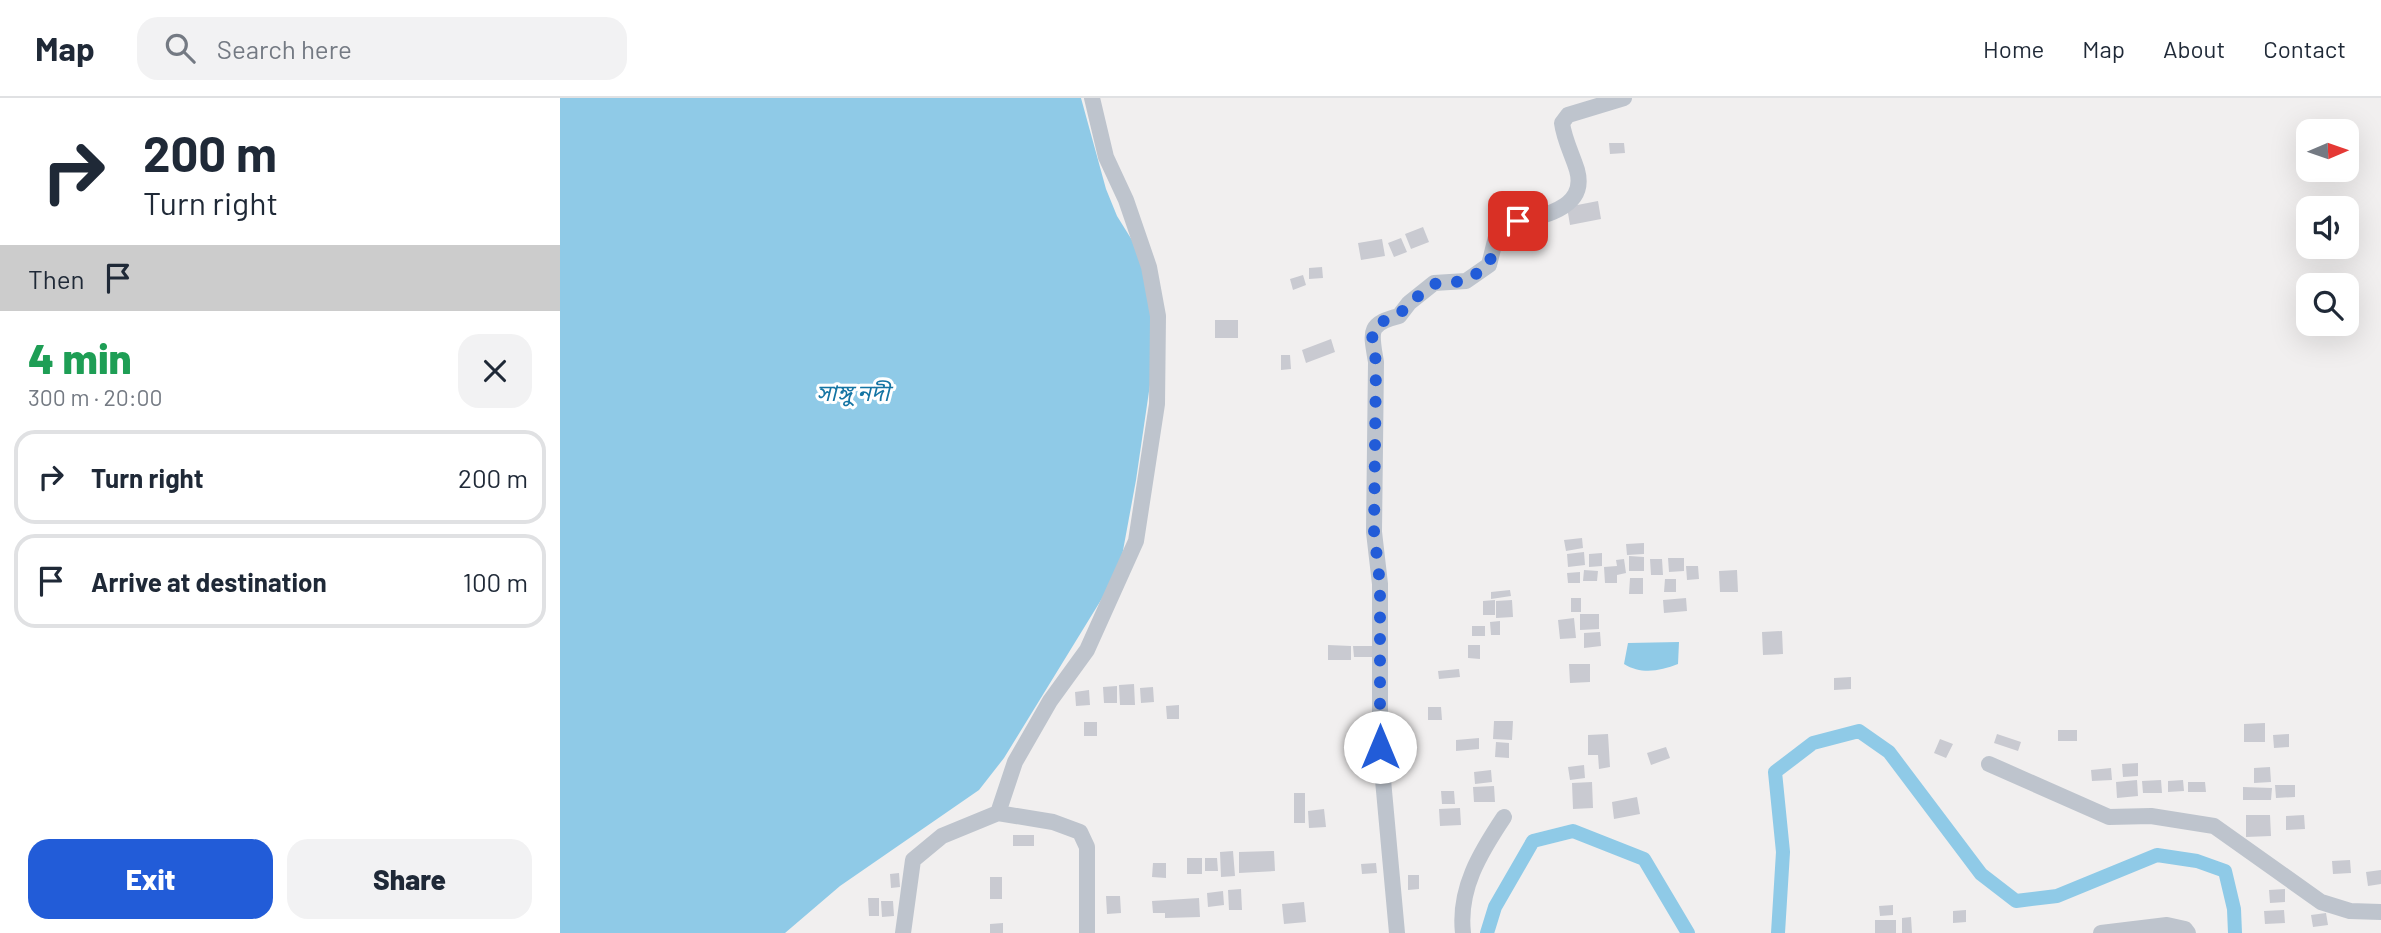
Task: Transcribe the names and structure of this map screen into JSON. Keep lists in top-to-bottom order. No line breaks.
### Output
{"water":["সাঙ্গু নদী"],"north":"right","page":{"header":"Map","search":"Search here","nav":["Home","Map","About","Contact"],"turn":["200 m","Turn right"],"then":"Then","heading":["4 min","300 m · 20:00"],"list":[{"name":"Turn right","value":"200 m"},{"name":"Arrive at destination","value":"100 m"}],"buttons":["Exit","Share"]}}
